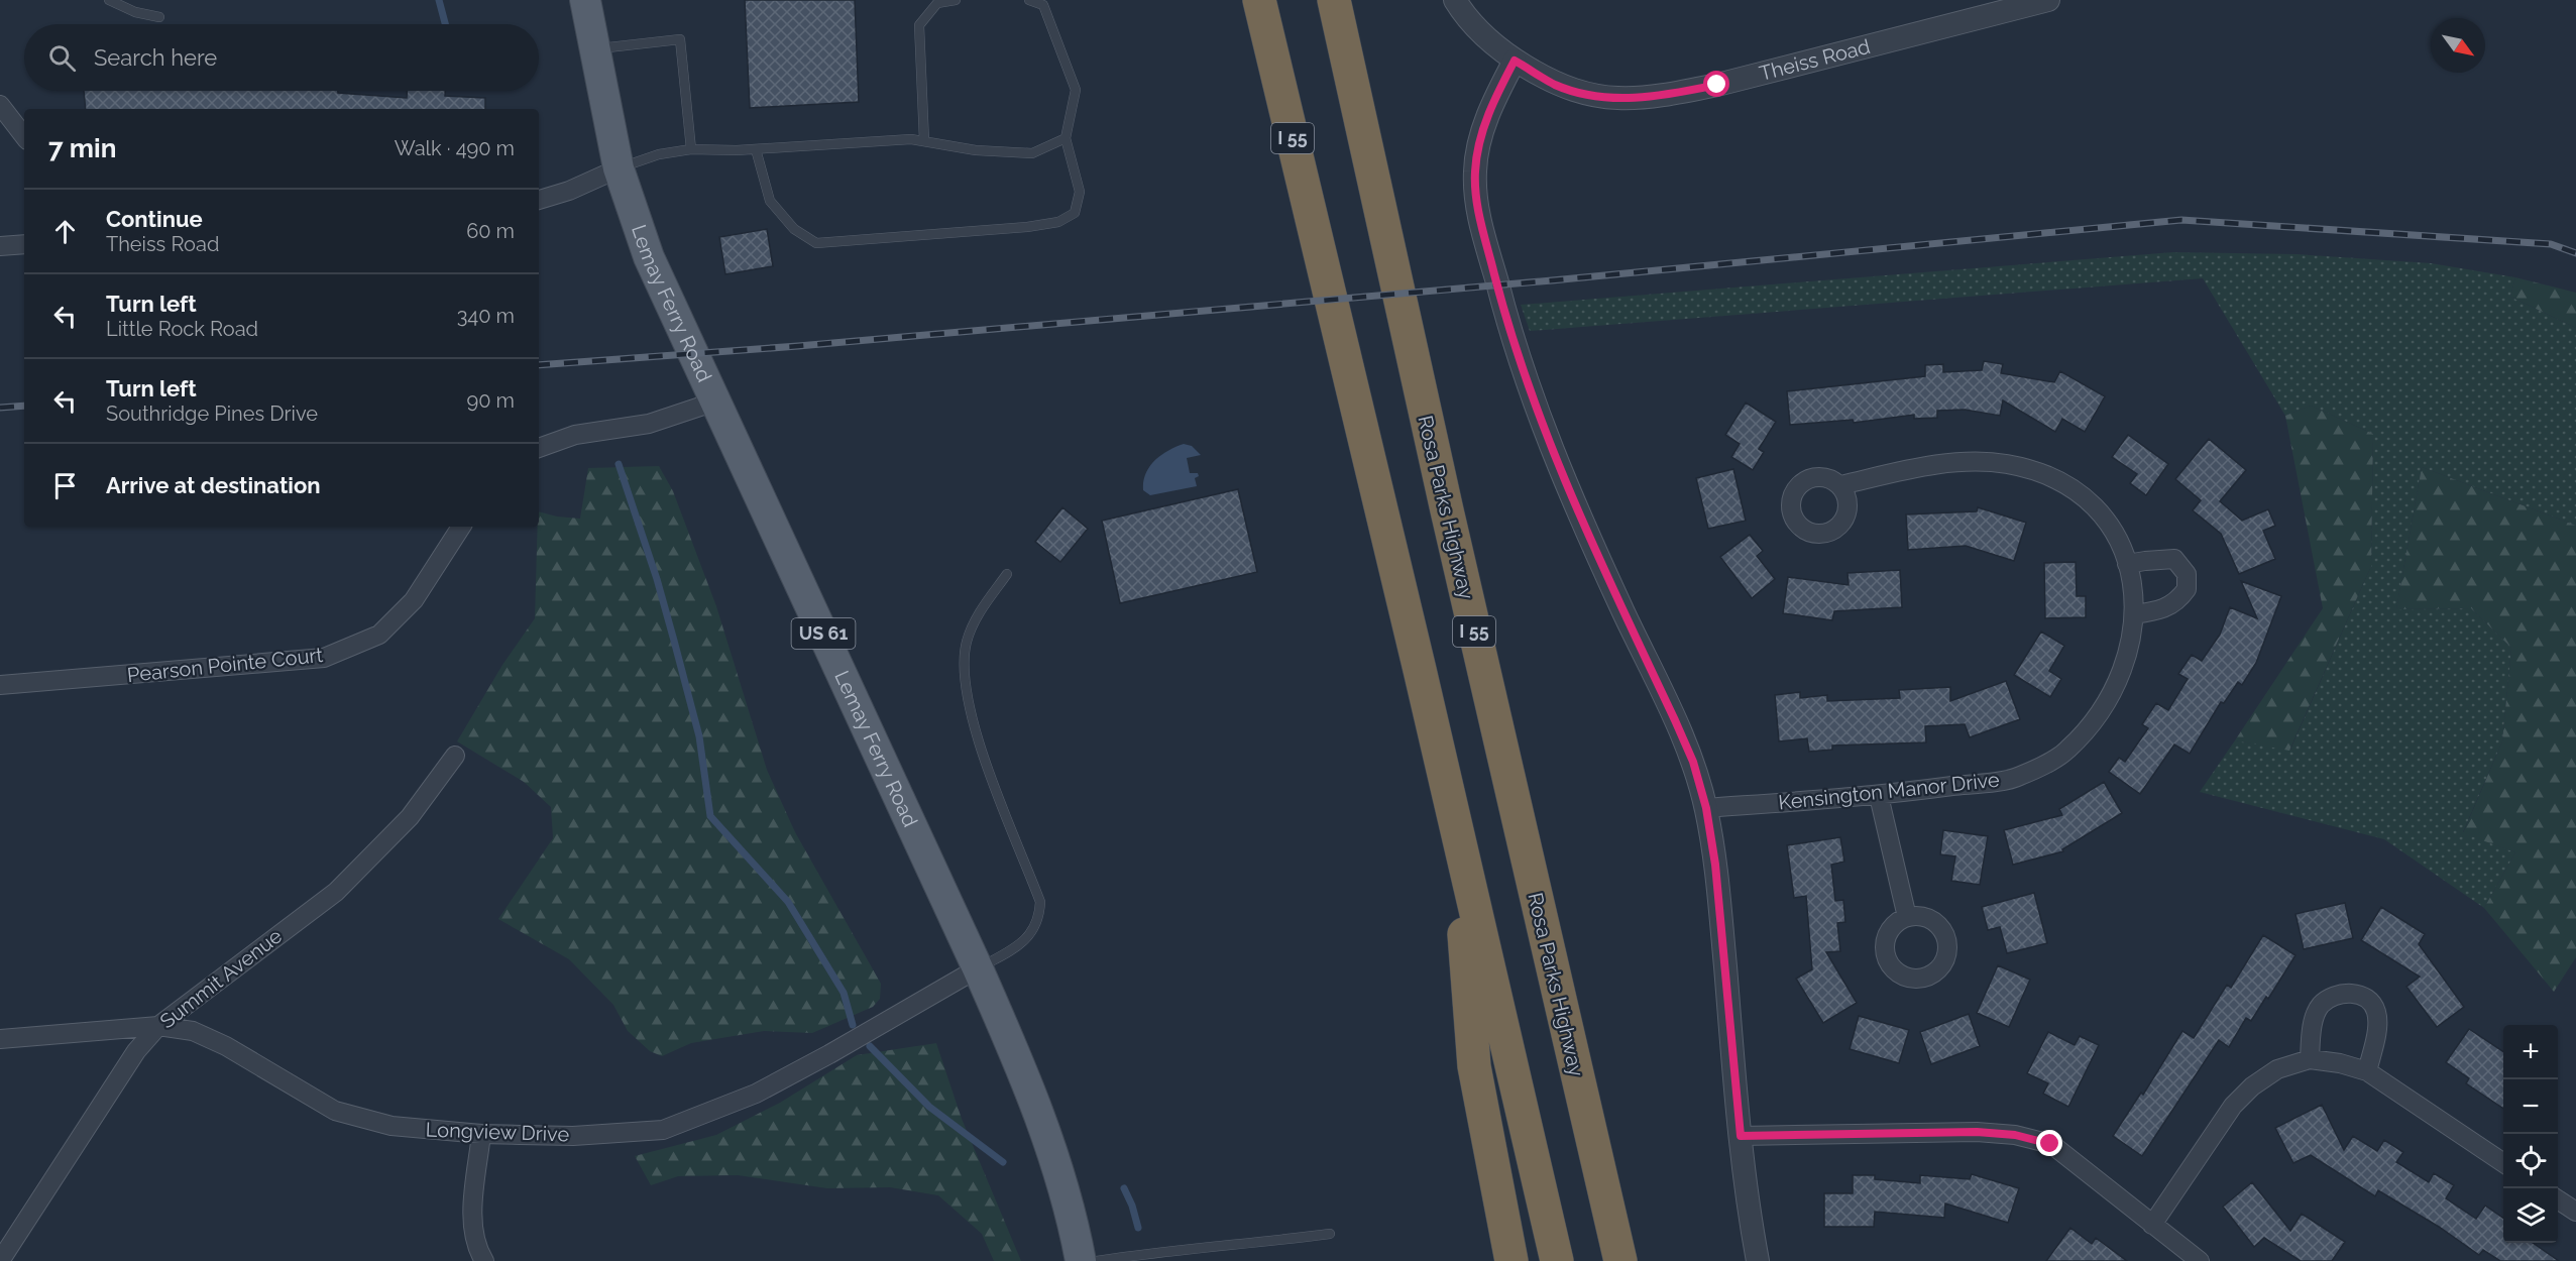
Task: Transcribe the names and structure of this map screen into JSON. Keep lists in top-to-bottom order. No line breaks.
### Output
{"streets":{"highway":["I 55","Rosa Parks Highway"],"main road":["Lemay Ferry Road","US 61"],"street":["Theiss Road","Pearson Pointe Court","Kensington Manor Drive","Summit Avenue","Longview Drive"]},"crossings":[["Lemay Ferry Road","Longview Drive"],["Summit Avenue","Longview Drive"]],"north":"bottom right","page":{"search":"Search here","heading":["7 min","Walk · 490 m"],"list":[["Continue","Theiss Road","60 m"],["Turn left","Little Rock Road","340 m"],["Turn left","Southridge Pines Drive","90 m"],"Arrive at destination"],"map_buttons":["+","−"]}}
